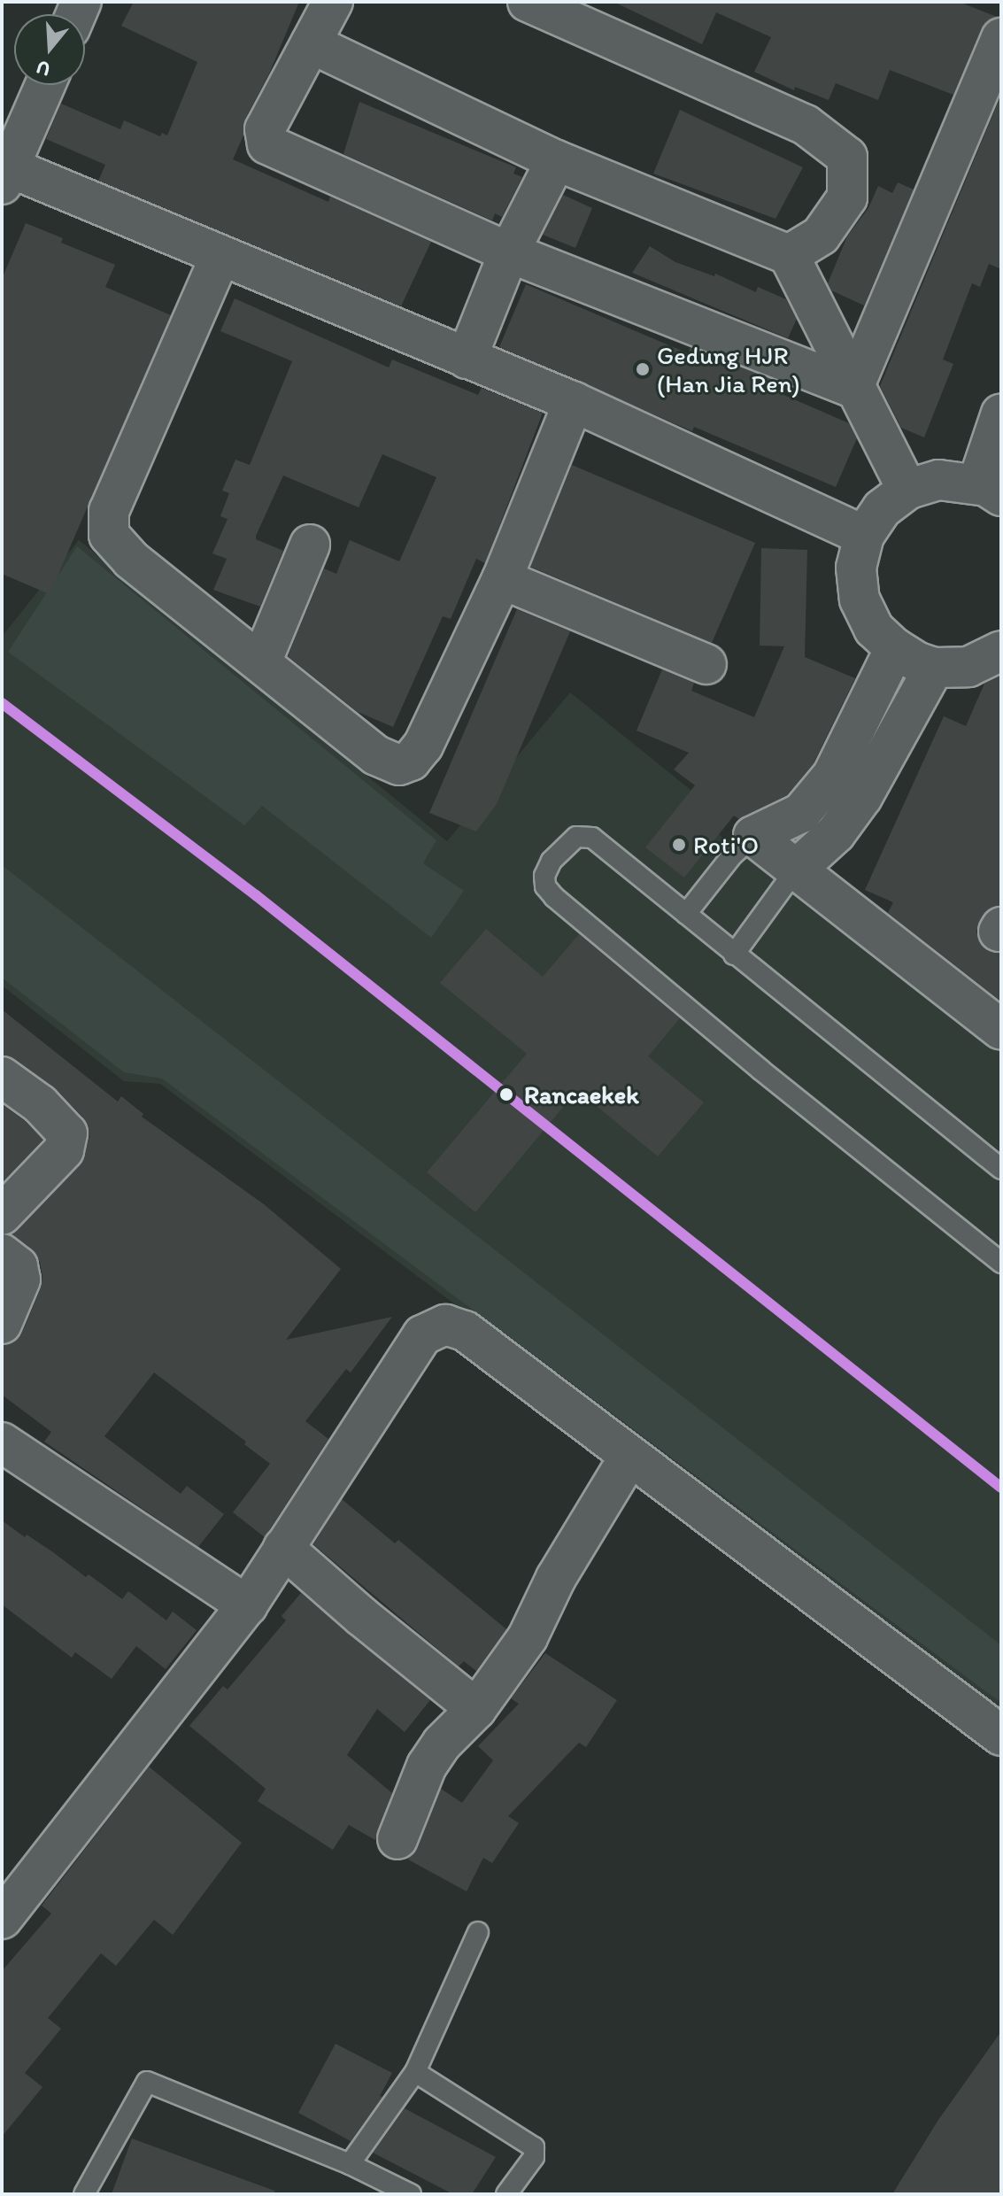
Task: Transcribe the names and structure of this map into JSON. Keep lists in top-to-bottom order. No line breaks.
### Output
{"places":["Gedung HJR (Han Jia Ren)","Roti'O","Rancaekek"],"north":"bottom"}
